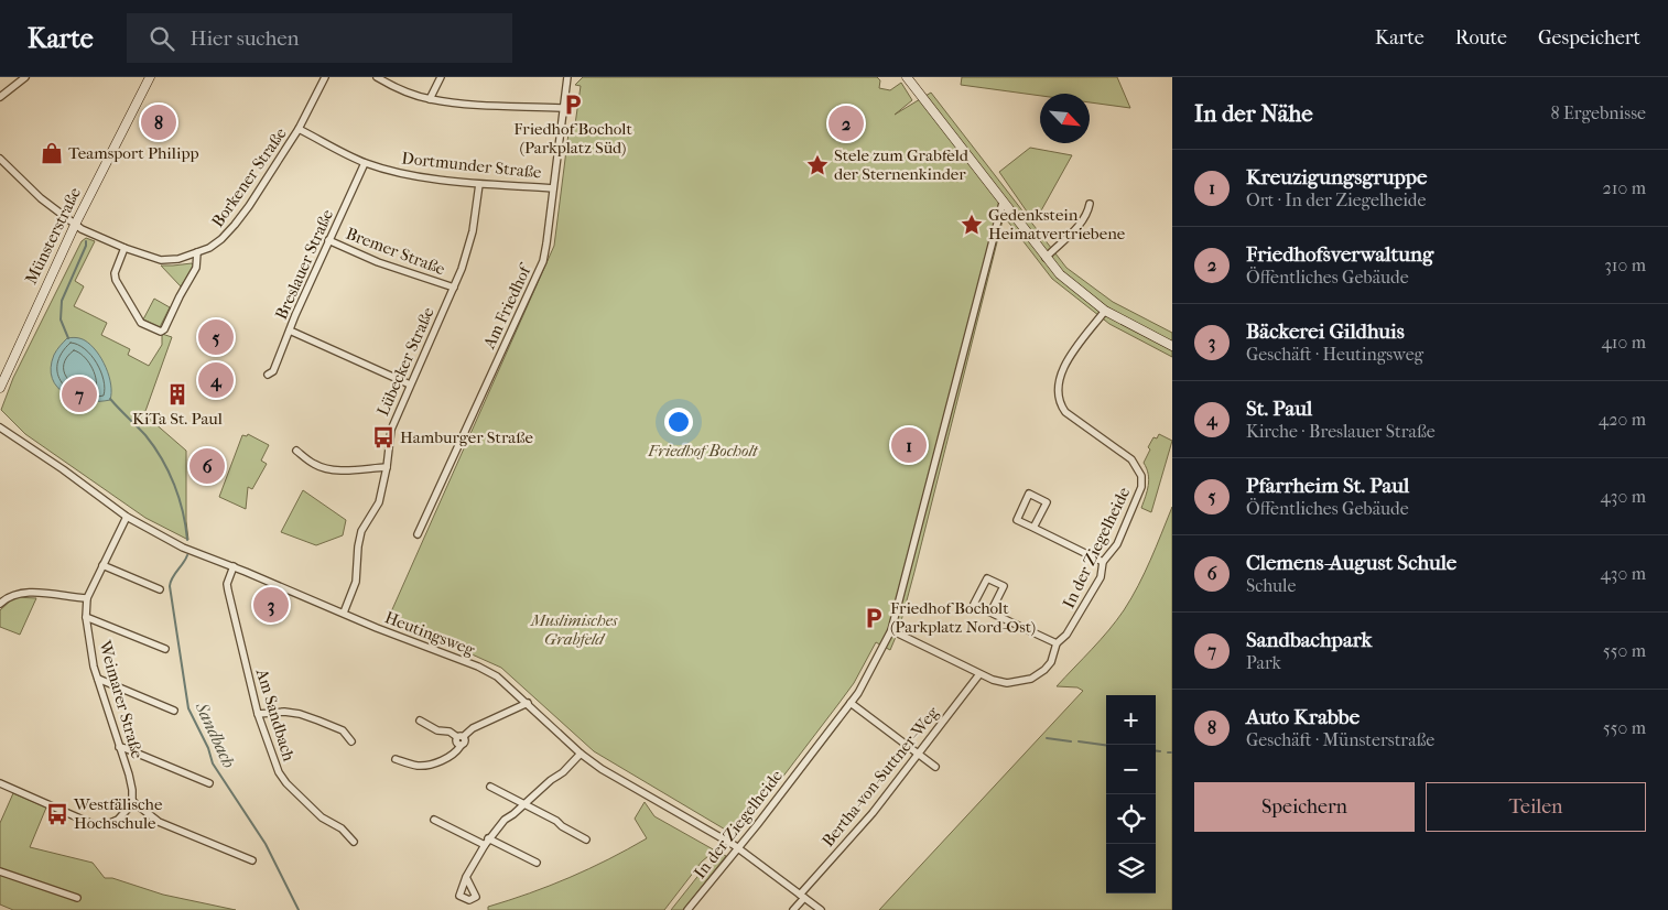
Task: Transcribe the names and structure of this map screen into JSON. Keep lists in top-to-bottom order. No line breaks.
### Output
{"streets":{"street":["Dortmunder Straße","Borkener Straße","Münsterstraße","Bremer Straße","Breslauer Straße","Am Friedhof","Lübecker Straße","In der Ziegelheide","Heutingsweg","Weimarer Straße","Am Sandbach","Bertha-von-Suttner-Weg"]},"crossings":[["Dortmunder Straße","Borkener Straße"],["Dortmunder Straße","Breslauer Straße"],["Dortmunder Straße","Am Friedhof"],["Dortmunder Straße","Lübecker Straße"],["Borkener Straße","Münsterstraße"],["Bremer Straße","Breslauer Straße"],["Bremer Straße","Lübecker Straße"],["Lübecker Straße","Heutingsweg"],["In der Ziegelheide","Heutingsweg"],["In der Ziegelheide","Bertha-von-Suttner-Weg"],["Heutingsweg","Weimarer Straße"],["Heutingsweg","Am Sandbach"],["Heutingsweg","Bertha-von-Suttner-Weg"]],"water":["Sandbach"],"parks":["Friedhof Bocholt","Muslimisches Grabfeld"],"places":{"parking":["Friedhof Bocholt (Parkplatz Süd)","Friedhof Bocholt (Parkplatz Nord-Ost)"],"shop":["Teamsport Philipp"],"place":["Stele zum Grabfeld der Sternenkinder","Gedenkstein Heimatvertriebene"],"building":["KiTa St. Paul"],"bus stop":["Hamburger Straße","Westfälische Hochschule"]},"north":"bottom right","page":{"header":"Karte","search":"Hier suchen","nav":["Karte","Route","Gespeichert"],"heading":["In der Nähe","8 Ergebnisse"],"pins":["8","2","5","4","7","1","6","3"],"list":[{"mark":"1","name":"Kreuzigungsgruppe","note":"Ort · In der Ziegelheide","value":"210 m"},{"mark":"2","name":"Friedhofsverwaltung","note":"Öffentliches Gebäude","value":"310 m"},{"mark":"3","name":"Bäckerei Gildhuis","note":"Geschäft · Heutingsweg","value":"410 m"},{"mark":"4","name":"St. Paul","note":"Kirche · Breslauer Straße","value":"420 m"},{"mark":"5","name":"Pfarrheim St. Paul","note":"Öffentliches Gebäude","value":"430 m"},{"mark":"6","name":"Clemens-August Schule","note":"Schule","value":"430 m"},{"mark":"7","name":"Sandbachpark","note":"Park","value":"550 m"},{"mark":"8","name":"Auto Krabbe","note":"Geschäft · Münsterstraße","value":"550 m"}],"map_buttons":["+","−"],"buttons":["Speichern","Teilen"]}}
